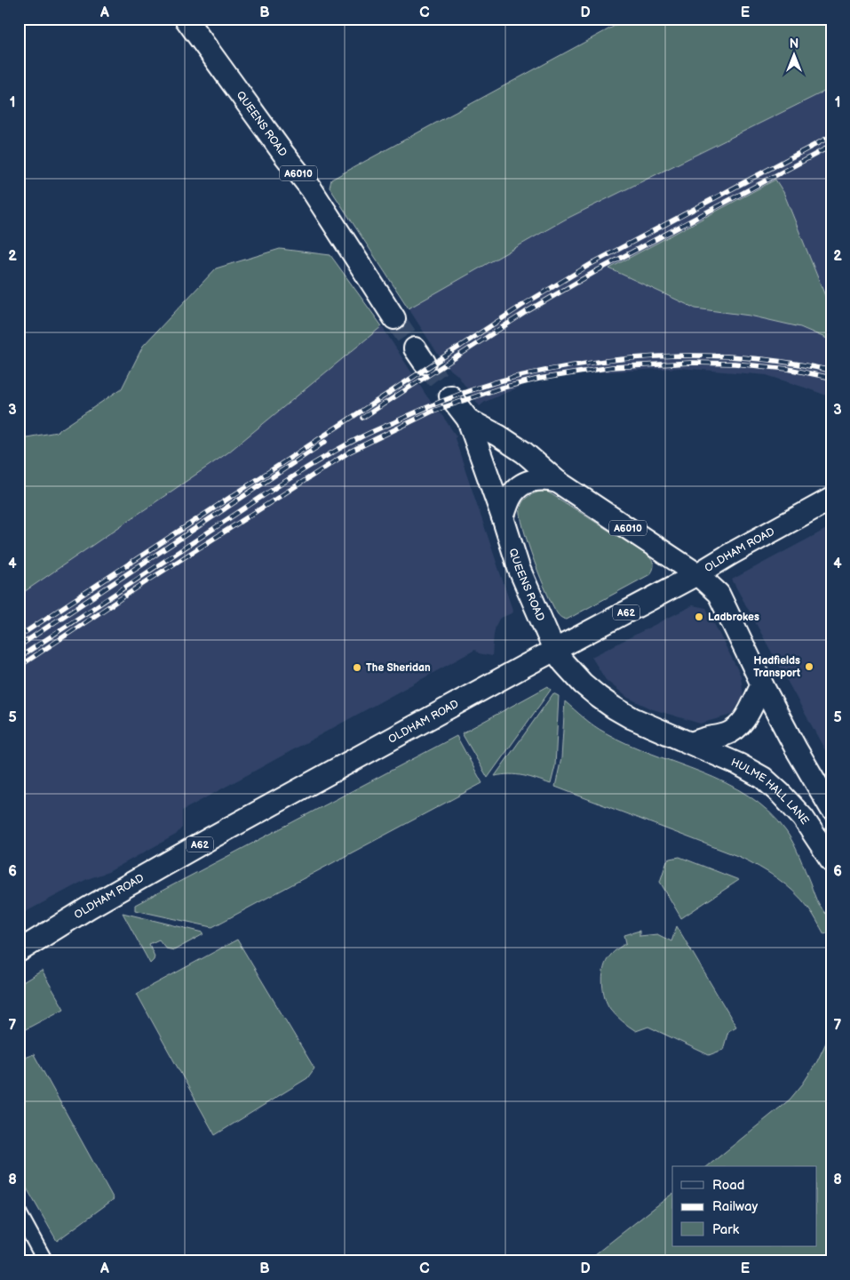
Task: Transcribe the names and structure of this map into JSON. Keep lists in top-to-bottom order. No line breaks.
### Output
{"streets":{"highway":["QUEENS ROAD","A6010","OLDHAM ROAD","A62","HULME HALL LANE"]},"crossings":[["QUEENS ROAD","A6010"],["QUEENS ROAD","OLDHAM ROAD"],["QUEENS ROAD","HULME HALL LANE"],["A6010","OLDHAM ROAD"],["OLDHAM ROAD","HULME HALL LANE"]],"places":["Ladbrokes","Hadfields Transport","The Sheridan"],"legend":["Road","Railway","Park"],"north":"top","grid":{"columns":["A","B","C","D","E"],"rows":["1","2","3","4","5","6","7","8"]}}
